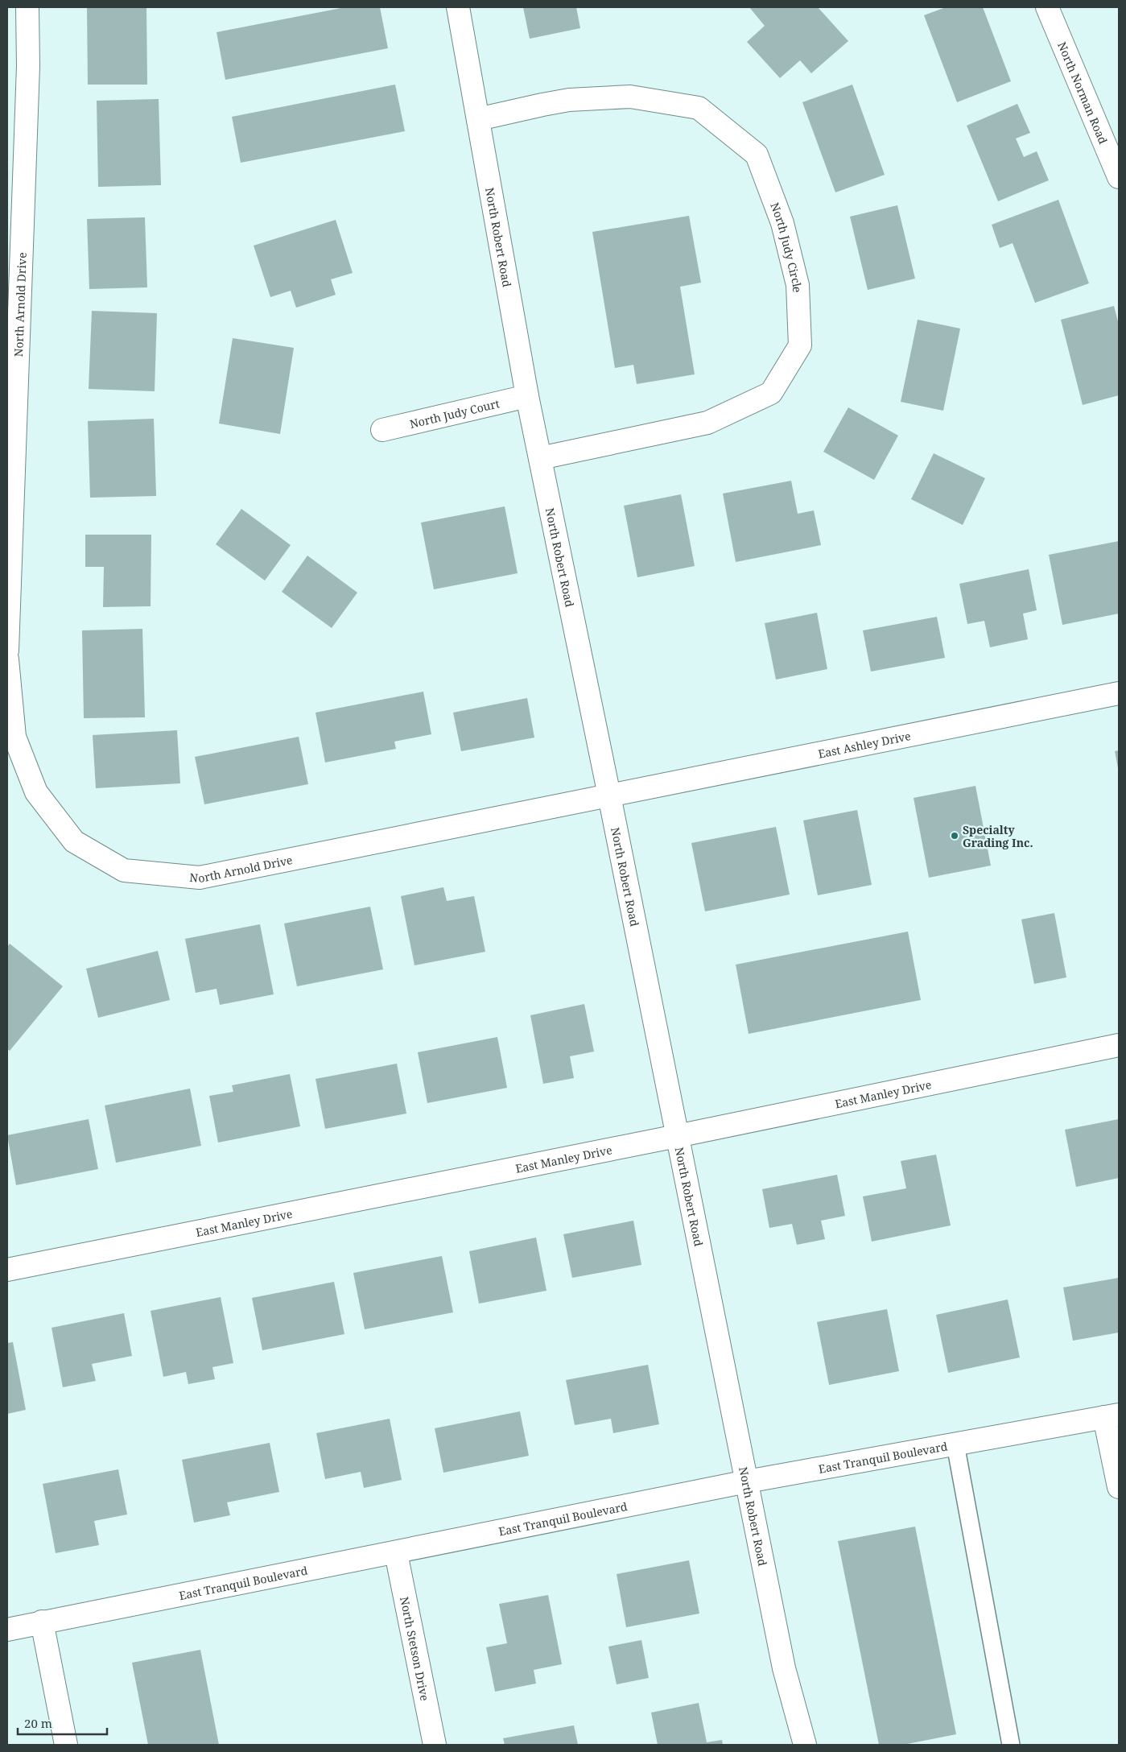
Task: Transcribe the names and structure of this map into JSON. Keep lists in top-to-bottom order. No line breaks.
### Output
{"streets":{"street":["North Norman Road","North Robert Road","North Judy Circle","North Arnold Drive","North Judy Court","East Ashley Drive","East Manley Drive","East Tranquil Boulevard","North Stetson Drive"]},"crossings":[["North Robert Road","North Judy Circle"],["North Robert Road","North Arnold Drive"],["North Robert Road","North Judy Court"],["North Robert Road","East Ashley Drive"],["North Robert Road","East Manley Drive"],["North Robert Road","East Tranquil Boulevard"],["North Arnold Drive","East Ashley Drive"],["East Tranquil Boulevard","North Stetson Drive"]],"places":["Specialty Grading Inc."],"scale_bar":"20 m"}
